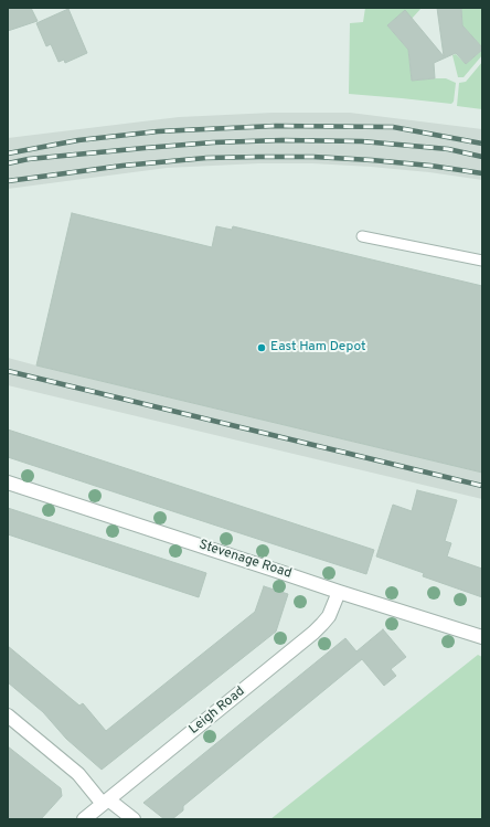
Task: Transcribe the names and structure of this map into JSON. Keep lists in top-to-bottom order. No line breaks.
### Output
{"streets":{"street":["Stevenage Road","Leigh Road"]},"crossings":[["Stevenage Road","Leigh Road"]],"places":["East Ham Depot"]}
